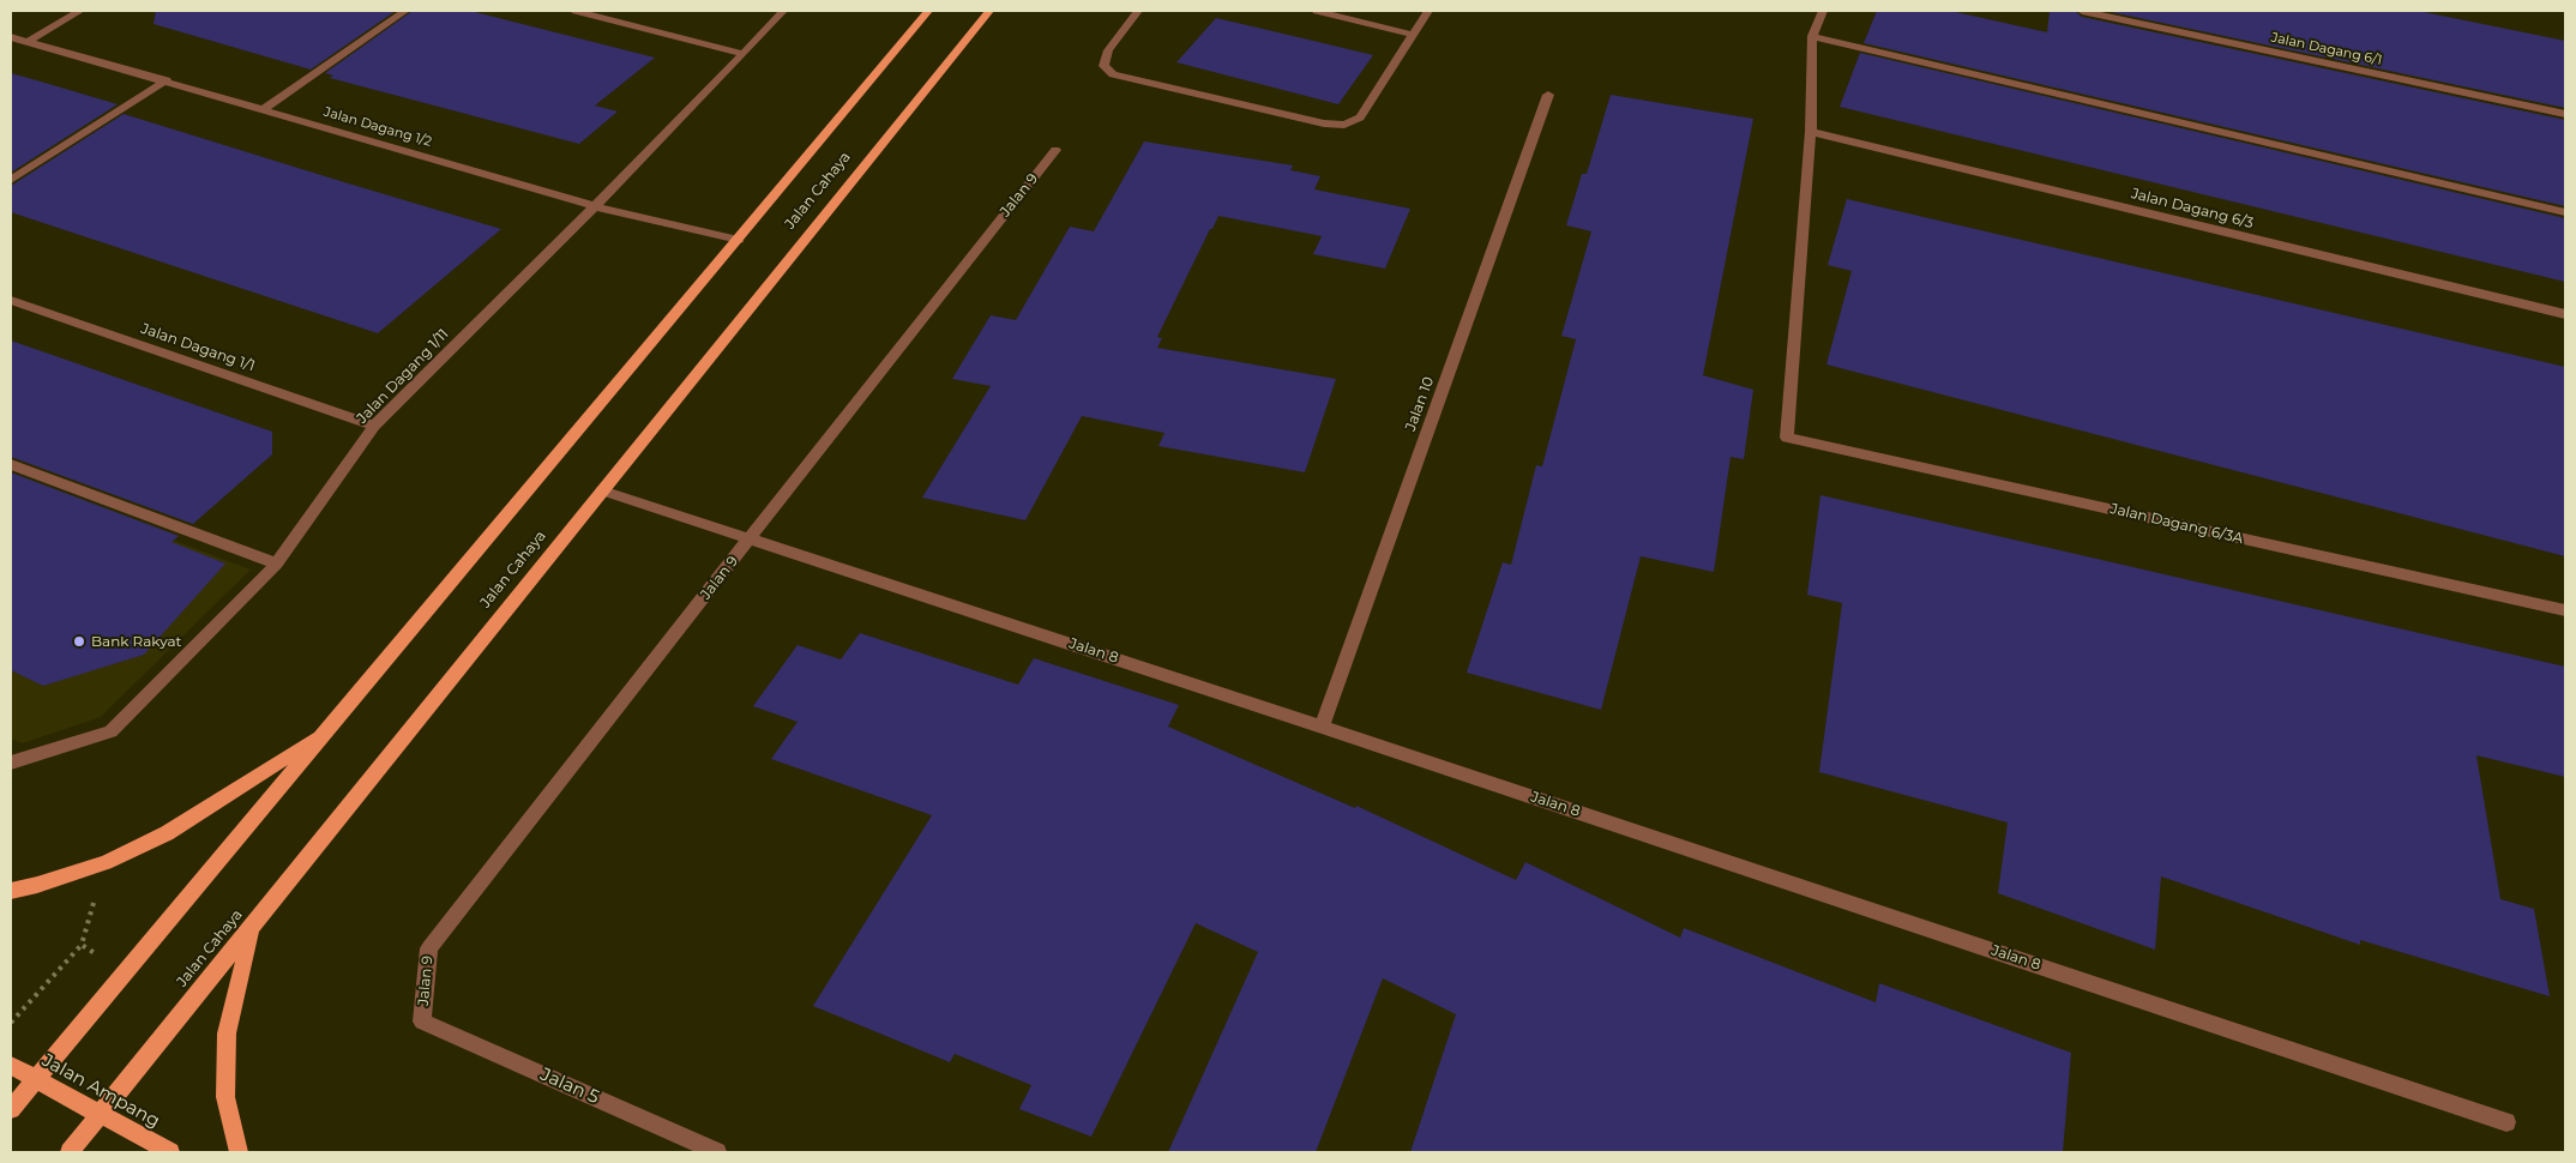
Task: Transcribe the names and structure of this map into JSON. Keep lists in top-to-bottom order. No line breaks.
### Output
{"streets":{"main road":["Jalan Cahaya","Jalan Ampang"],"street":["Jalan Dagang 6/1","Jalan Dagang 1/2","Jalan 9","Jalan Dagang 6/3","Jalan Dagang 1/1","Jalan Dagang 1/11","Jalan 10","Jalan Dagang 6/3A","Jalan 8","Jalan 5"]},"crossings":[["Jalan Dagang 1/2","Jalan Cahaya"],["Jalan Dagang 1/2","Jalan Dagang 1/11"],["Jalan Cahaya","Jalan 8"],["Jalan Cahaya","Jalan Ampang"],["Jalan 9","Jalan 8"],["Jalan 9","Jalan 5"],["Jalan Dagang 6/3","Jalan Dagang 6/3A"],["Jalan Dagang 1/1","Jalan Dagang 1/11"],["Jalan 10","Jalan 8"]],"places":["Bank Rakyat"]}
